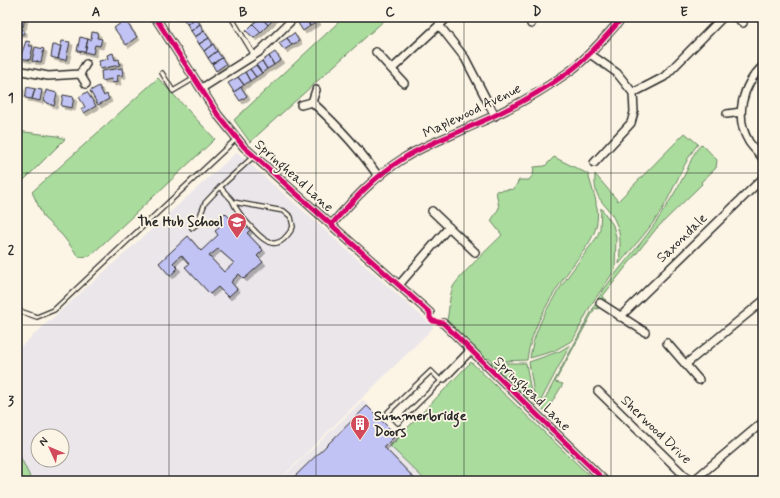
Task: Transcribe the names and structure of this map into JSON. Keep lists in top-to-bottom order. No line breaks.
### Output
{"streets":{"street":["Maplewood Avenue","Springhead Lane","Saxondale","Sherwood Drive"]},"crossings":[["Maplewood Avenue","Springhead Lane"]],"places":{"school or university":["The Hub School"],"building":["Summerbridge Doors"]},"north":"top left","grid":{"columns":["A","B","C","D","E"],"rows":["1","2","3"]}}
